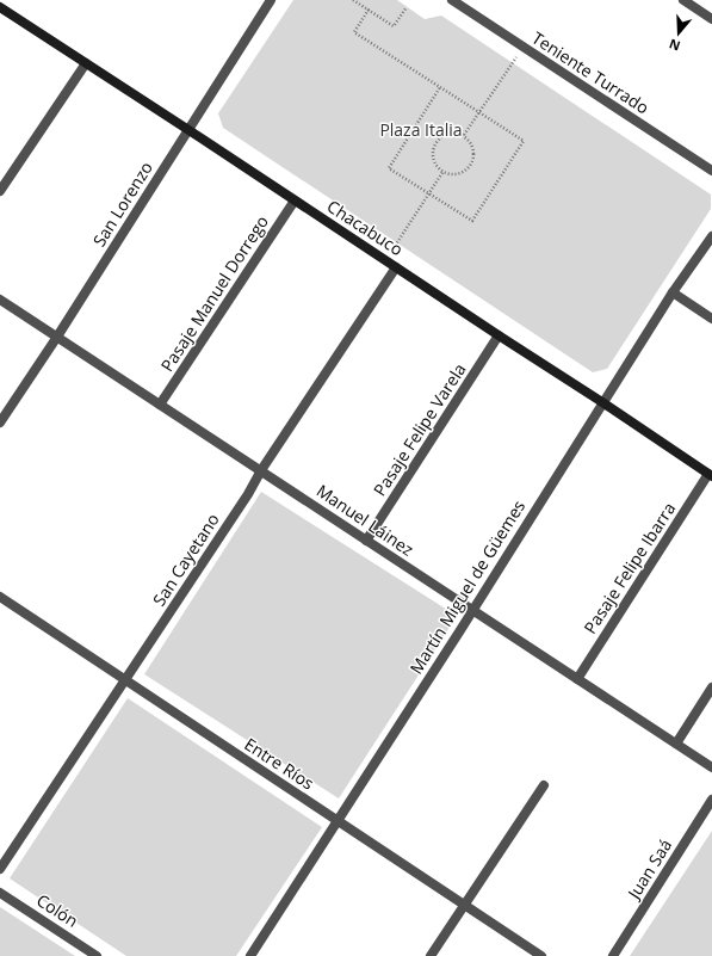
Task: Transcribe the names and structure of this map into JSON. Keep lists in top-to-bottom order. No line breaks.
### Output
{"streets":{"main road":["Chacabuco"],"street":["Teniente Turrado","San Lorenzo","Pasaje Manuel Dorrego","Pasaje Felipe Varela","Manuel Láinez","San Cayetano","Pasaje Felipe Ibarra","Martín Miguel de Güemes","Entre Ríos","Juan Saá","Colón"]},"crossings":[["San Lorenzo","Chacabuco"],["San Lorenzo","Manuel Láinez"],["Chacabuco","Pasaje Manuel Dorrego"],["Chacabuco","Pasaje Felipe Varela"],["Chacabuco","San Cayetano"],["Chacabuco","Pasaje Felipe Ibarra"],["Chacabuco","Martín Miguel de Güemes"],["Pasaje Manuel Dorrego","Manuel Láinez"],["Pasaje Felipe Varela","Manuel Láinez"],["Manuel Láinez","San Cayetano"],["Manuel Láinez","Pasaje Felipe Ibarra"],["Manuel Láinez","Martín Miguel de Güemes"],["San Cayetano","Entre Ríos"],["Martín Miguel de Güemes","Entre Ríos"]],"parks":["Plaza Italia"],"north":"bottom"}
